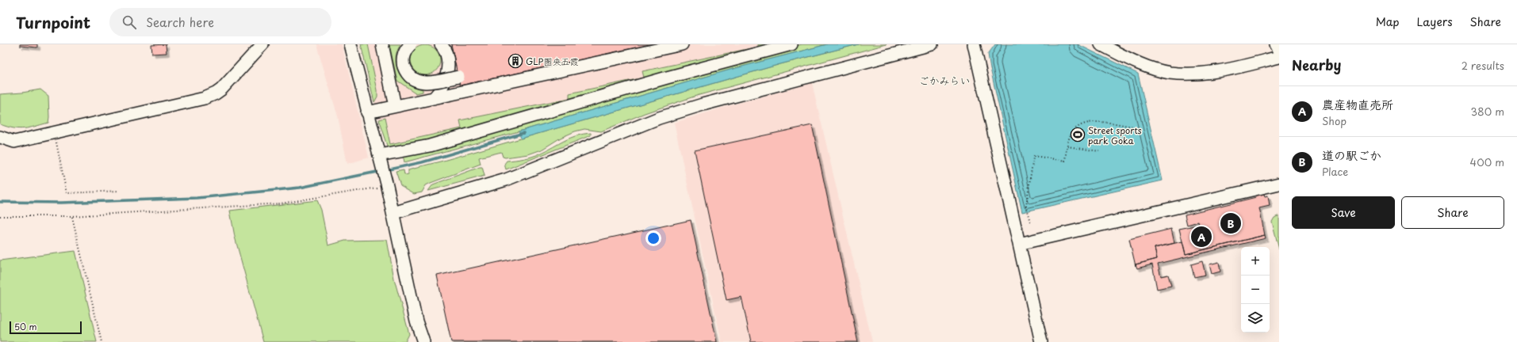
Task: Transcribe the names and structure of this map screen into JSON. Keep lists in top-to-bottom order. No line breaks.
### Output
{"districts":["ごかみらい"],"places":{"building":["GLP圏央五霞"],"sports":["Street sports park Goka"]},"scale_bar":"50 m","page":{"header":"Turnpoint","search":"Search here","nav":["Map","Layers","Share"],"heading":["Nearby","2 results"],"list":[{"mark":"A","name":"農産物直売所","note":"Shop","value":"380 m"},{"mark":"B","name":"道の駅ごか","note":"Place","value":"400 m"}],"buttons":["Save","Share"],"pins":["B","A"],"map_buttons":["+","−"],"scale":"50 m"}}
